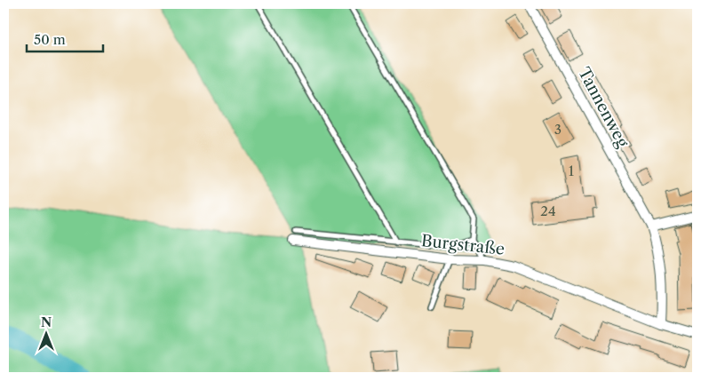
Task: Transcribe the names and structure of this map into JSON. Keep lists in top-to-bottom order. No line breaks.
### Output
{"streets":{"street":["Tannenweg","Burgstraße"]},"crossings":[["Tannenweg","Burgstraße"]],"house_numbers":["3","1","24"],"scale_bar":"50 m","north":"top"}
